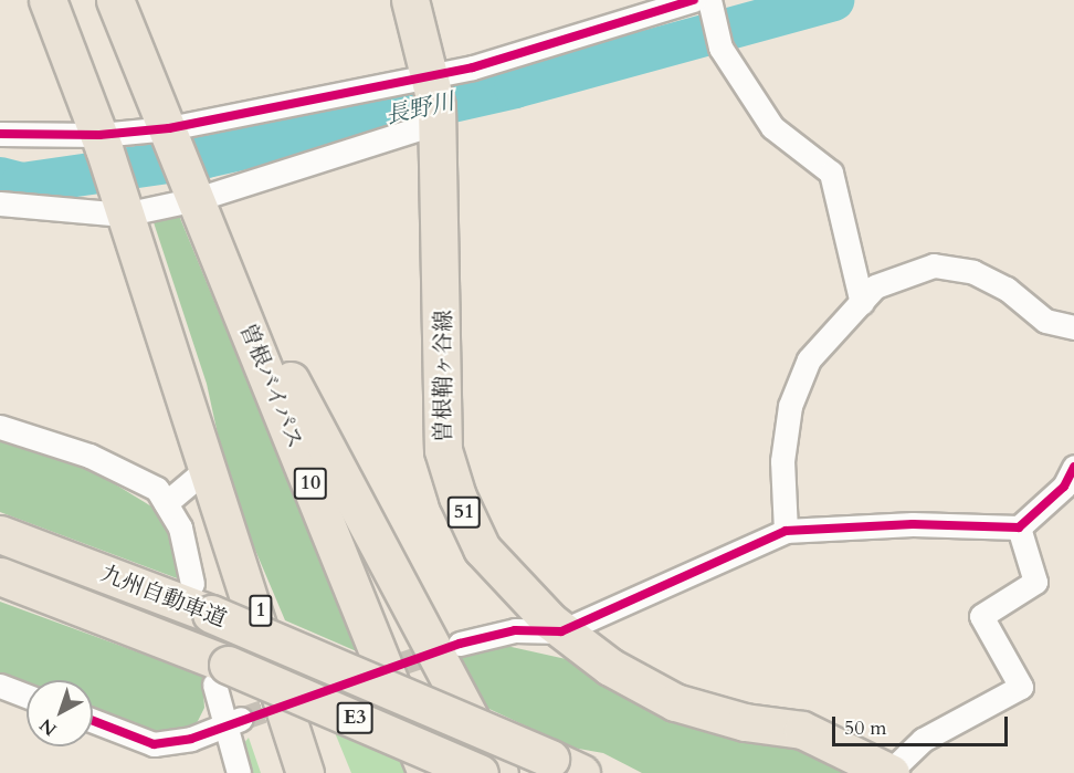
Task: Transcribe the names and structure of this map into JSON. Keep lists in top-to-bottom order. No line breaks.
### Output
{"streets":{"main road":["曽根鞘ヶ谷線","曽根バイパス","10","51","九州自動車道","1","E3"]},"water":["長野川"],"scale_bar":"50 m","north":"bottom left"}
